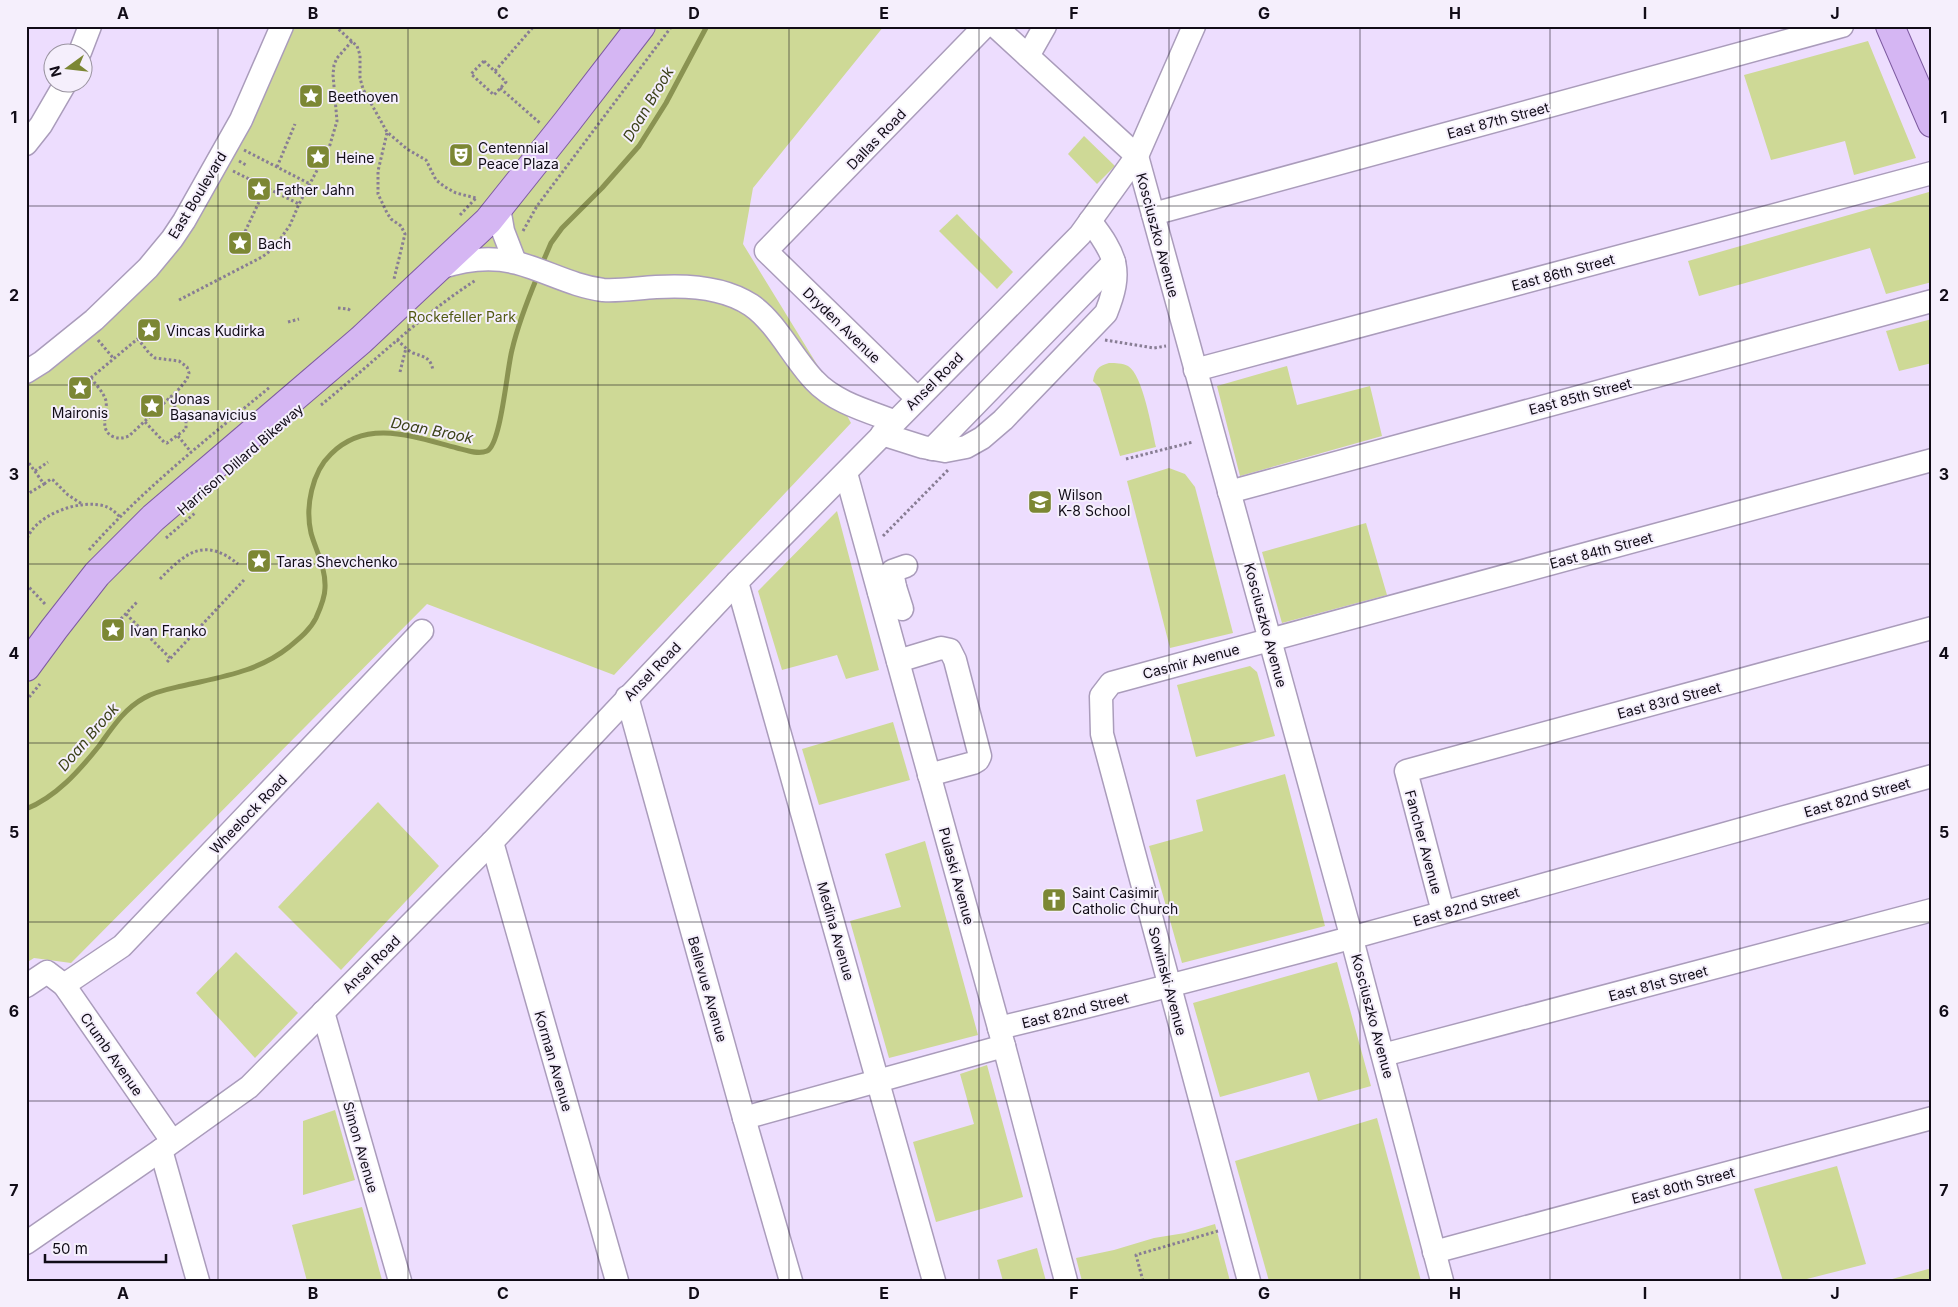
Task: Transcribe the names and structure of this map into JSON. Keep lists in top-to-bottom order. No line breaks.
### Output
{"streets":{"street":["East 87th Street","Dallas Road","East Boulevard","Kosciuszko Avenue","East 86th Street","Dryden Avenue","Ansel Road","East 85th Street","East 84th Street","Casmir Avenue","East 83rd Street","East 82nd Street","Wheelock Road","Fancher Avenue","Pulaski Avenue","Medina Avenue","Sowinski Avenue","East 81st Street","Bellevue Avenue","Crumb Avenue","Korman Avenue","Simon Avenue","East 80th Street"],"path":["Harrison Dillard Bikeway"]},"crossings":[["East 87th Street","Kosciuszko Avenue"],["Dallas Road","Dryden Avenue"],["Kosciuszko Avenue","East 86th Street"],["Kosciuszko Avenue","Ansel Road"],["Kosciuszko Avenue","East 85th Street"],["Kosciuszko Avenue","East 84th Street"],["Kosciuszko Avenue","Casmir Avenue"],["Kosciuszko Avenue","East 82nd Street"],["Kosciuszko Avenue","East 81st Street"],["Kosciuszko Avenue","East 80th Street"],["Dryden Avenue","Ansel Road"],["Ansel Road","Pulaski Avenue"],["Ansel Road","Medina Avenue"],["Ansel Road","Bellevue Avenue"],["Ansel Road","Crumb Avenue"],["Ansel Road","Korman Avenue"],["Ansel Road","Simon Avenue"],["East 84th Street","Casmir Avenue"],["Casmir Avenue","Sowinski Avenue"],["East 83rd Street","Fancher Avenue"],["East 82nd Street","Fancher Avenue"],["East 82nd Street","Pulaski Avenue"],["East 82nd Street","Medina Avenue"],["East 82nd Street","Sowinski Avenue"],["East 82nd Street","Bellevue Avenue"],["Wheelock Road","Crumb Avenue"]],"water":["Doan Brook"],"parks":["Rockefeller Park"],"places":{"place":["Beethoven","Heine","Father Jahn","Bach","Vincas Kudirka","Maironis","Jonas Basanavicius","Taras Shevchenko","Ivan Franko"],"theatre":["Centennial Peace Plaza"],"school or university":["Wilson K-8 School"],"church":["Saint Casimir Catholic Church"]},"scale_bar":"50 m","north":"left","grid":{"columns":["A","B","C","D","E","F","G","H","I","J"],"rows":["1","2","3","4","5","6","7"]}}
